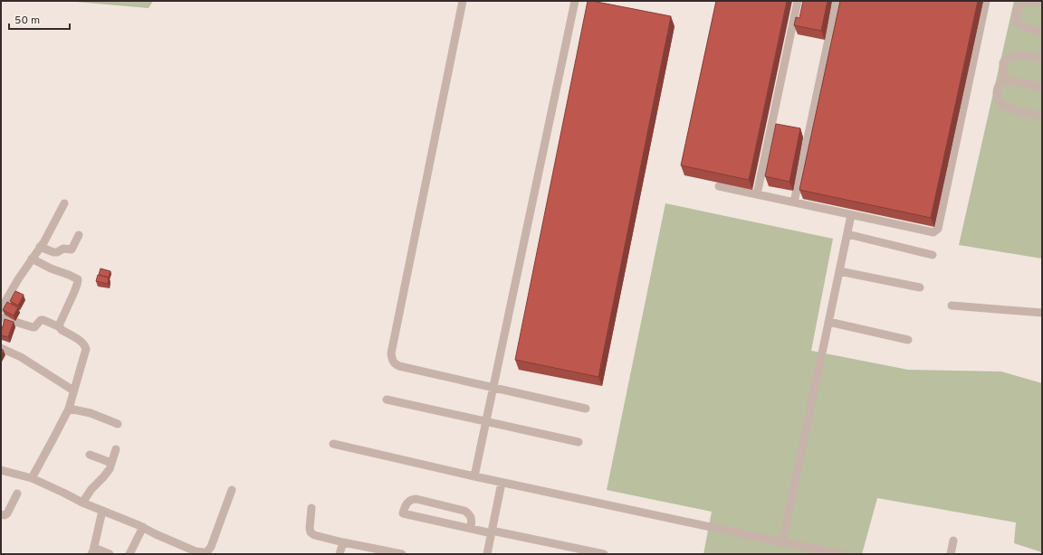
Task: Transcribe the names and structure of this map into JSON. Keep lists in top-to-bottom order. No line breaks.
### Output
{"scale_bar":"50 m"}
